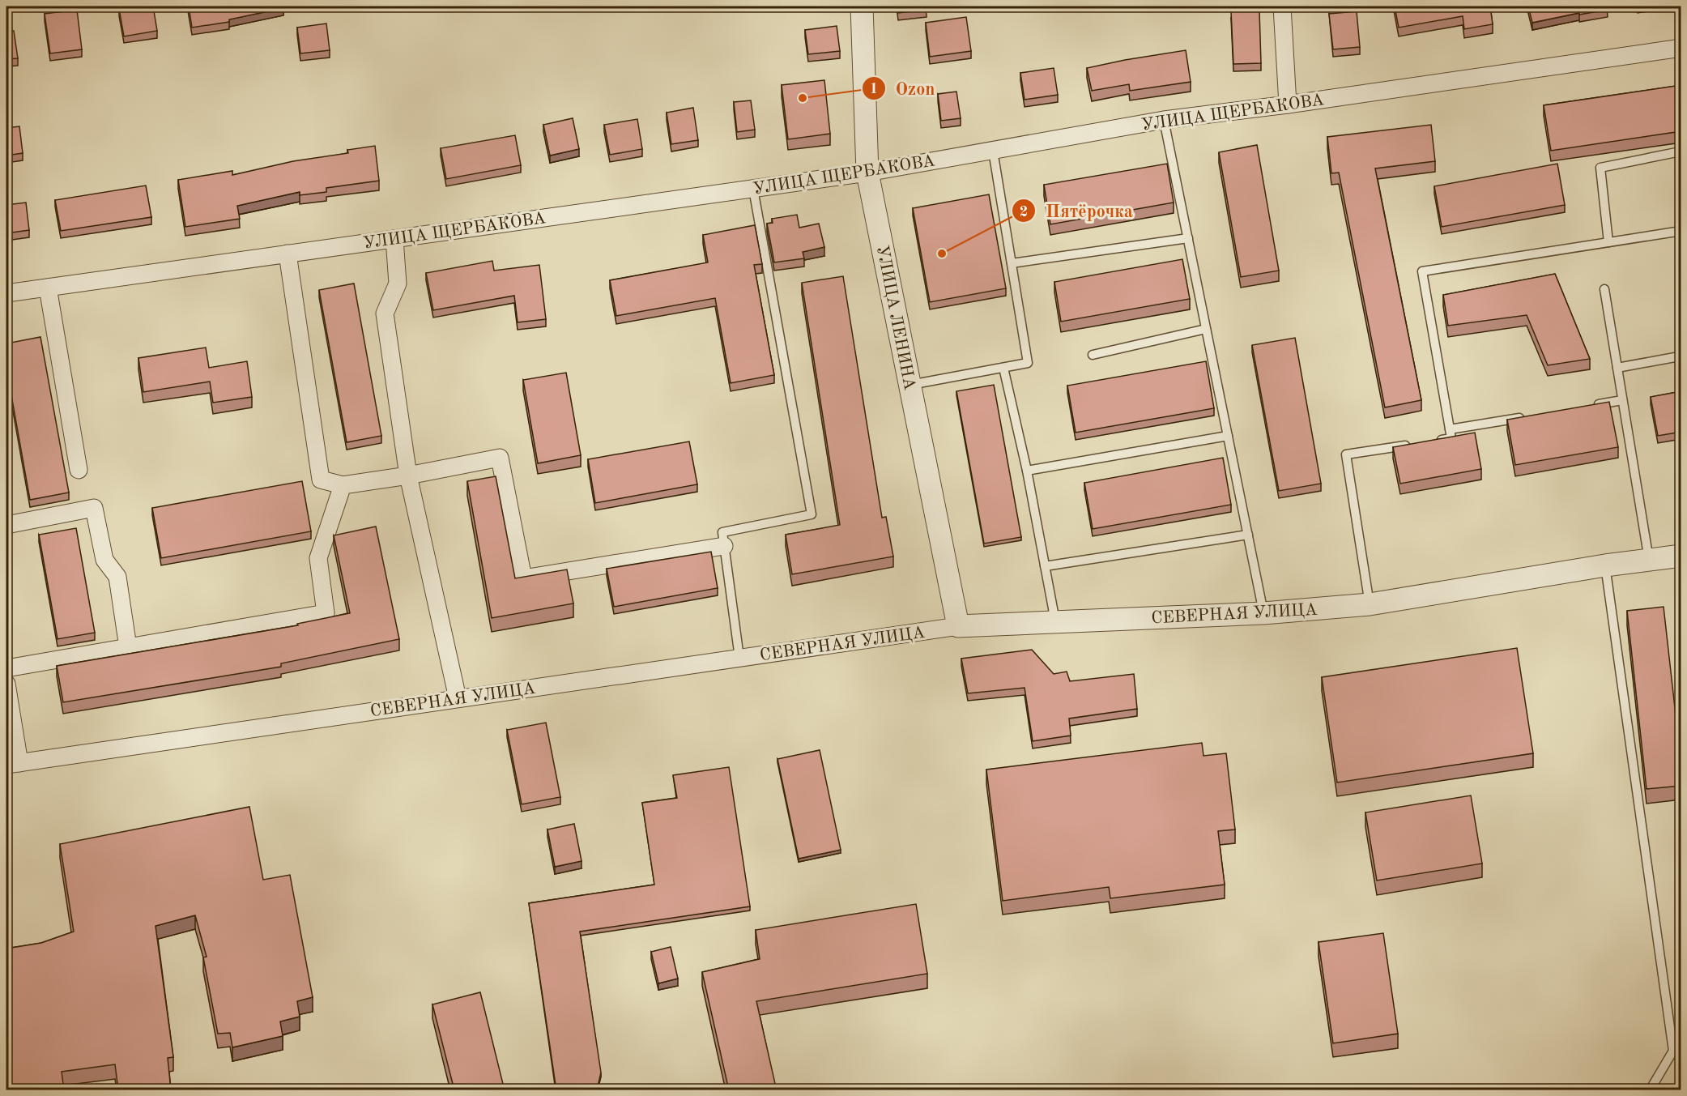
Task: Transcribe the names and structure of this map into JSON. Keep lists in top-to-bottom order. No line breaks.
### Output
{"streets":{"street":["УЛИЦА ЩЕРБАКОВА","УЛИЦА ЛЕНИНА","СЕВЕРНАЯ УЛИЦА"]},"crossings":[["УЛИЦА ЩЕРБАКОВА","УЛИЦА ЛЕНИНА"],["УЛИЦА ЛЕНИНА","СЕВЕРНАЯ УЛИЦА"]],"places":["Ozon","Пятёрочка"]}
